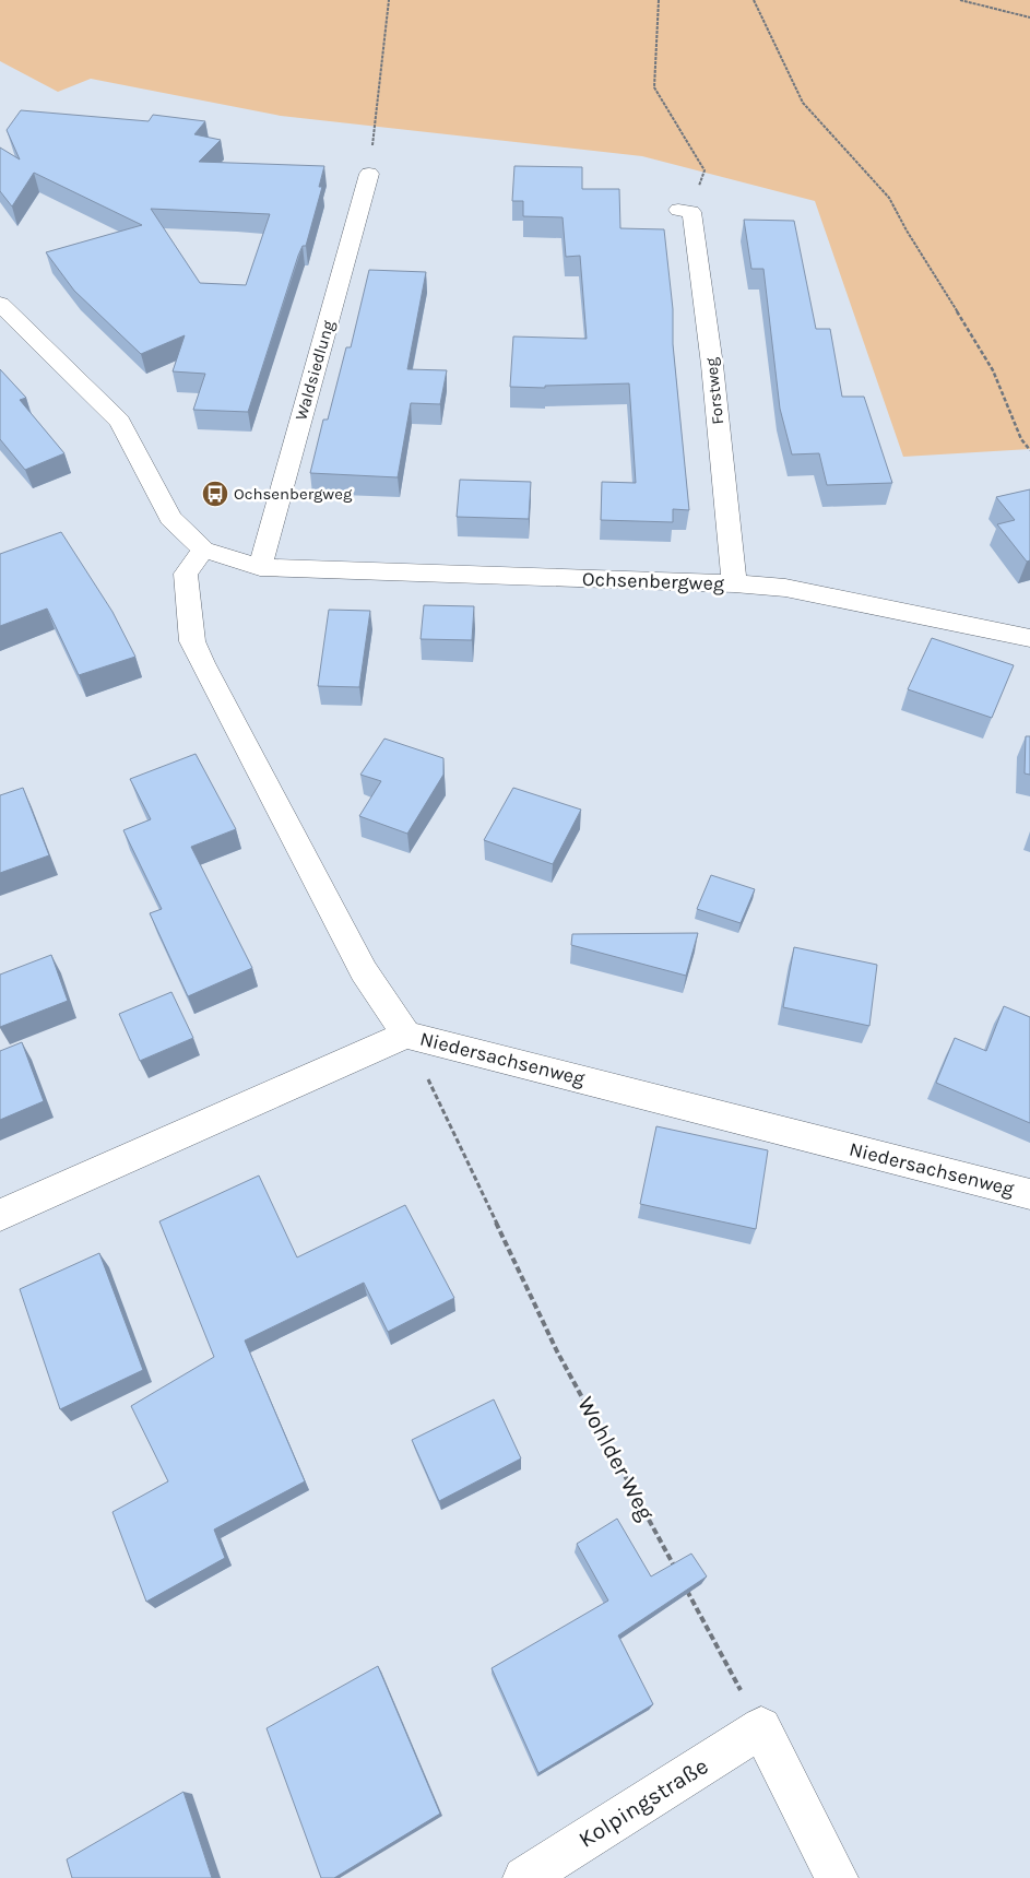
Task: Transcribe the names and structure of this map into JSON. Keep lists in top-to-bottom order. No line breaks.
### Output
{"streets":{"street":["Waldsiedlung","Forstweg","Ochsenbergweg","Niedersachsenweg","Kolpingstraße"],"path":["Wohlder Weg"]},"crossings":[["Waldsiedlung","Ochsenbergweg"],["Forstweg","Ochsenbergweg"],["Niedersachsenweg","Wohlder Weg"]],"places":{"bus stop":["Ochsenbergweg"]}}
